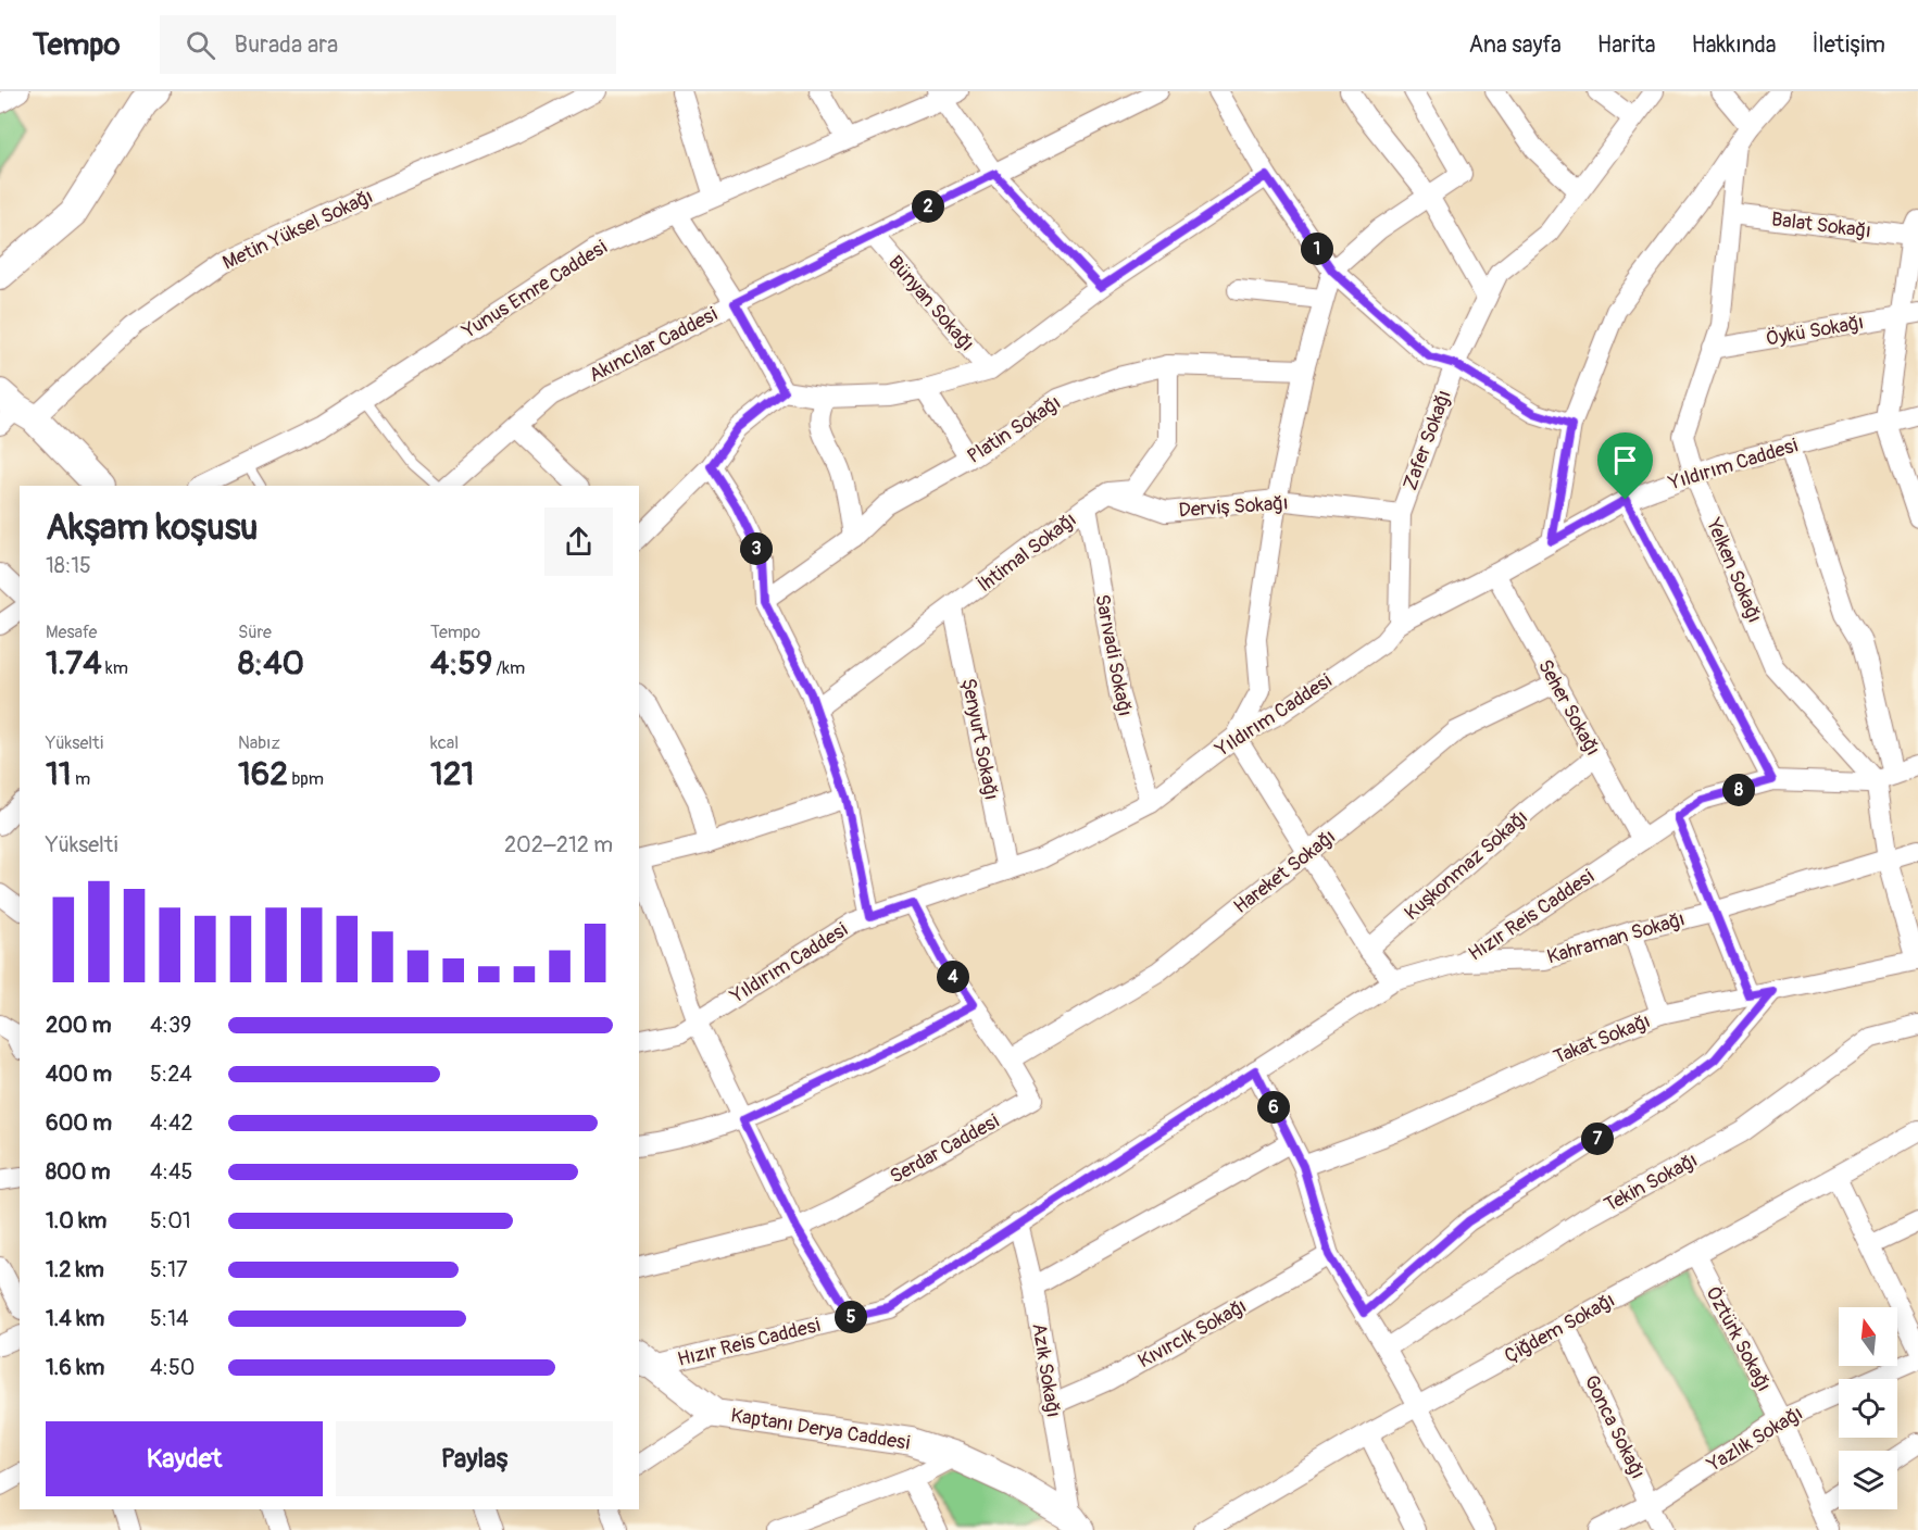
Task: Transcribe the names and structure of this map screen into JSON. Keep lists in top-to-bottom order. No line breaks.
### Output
{"streets":{"street":["Balat Sokağı","Metin Yüksel Sokağı","Yunus Emre Caddesi","Bünyan Sokağı","Öykü Sokağı","Akıncılar Caddesi","Platin Sokağı","Zafer Sokağı","Yıldırım Caddesi","Derviş Sokağı","İhtimal Sokağı","Yelken Sokağı","Sarıvadi Sokağı","Seher Sokağı","Şenyurt Sokağı","Kuşkonmaz Sokağı","Hareket Sokağı","Hızır Reis Caddesi","Kahraman Sokağı","Takat Sokağı","Serdar Caddesi","Tekin Sokağı","Çiğdem Sokağı","Kıvırcık Sokağı","Öztürk Sokağı","Azık Sokağı","Gonca Sokağı","Kaptanı Derya Caddesi","Yazlık Sokağı"]},"crossings":[["Balat Sokağı","Yelken Sokağı"],["Bünyan Sokağı","Akıncılar Caddesi"],["Öykü Sokağı","Yelken Sokağı"],["Platin Sokağı","İhtimal Sokağı"],["Zafer Sokağı","Yıldırım Caddesi"],["Zafer Sokağı","Derviş Sokağı"],["Yıldırım Caddesi","Yelken Sokağı"],["Yıldırım Caddesi","Sarıvadi Sokağı"],["Yıldırım Caddesi","Seher Sokağı"],["Yıldırım Caddesi","Şenyurt Sokağı"],["Yıldırım Caddesi","Serdar Caddesi"],["Derviş Sokağı","İhtimal Sokağı"],["İhtimal Sokağı","Sarıvadi Sokağı"],["İhtimal Sokağı","Şenyurt Sokağı"],["Yelken Sokağı","Hızır Reis Caddesi"],["Seher Sokağı","Kuşkonmaz Sokağı"],["Seher Sokağı","Hareket Sokağı"],["Seher Sokağı","Hızır Reis Caddesi"],["Hareket Sokağı","Serdar Caddesi"],["Hızır Reis Caddesi","Kahraman Sokağı"],["Hızır Reis Caddesi","Azık Sokağı"],["Hızır Reis Caddesi","Kaptanı Derya Caddesi"],["Çiğdem Sokağı","Öztürk Sokağı"],["Çiğdem Sokağı","Gonca Sokağı"],["Kıvırcık Sokağı","Azık Sokağı"],["Öztürk Sokağı","Yazlık Sokağı"],["Azık Sokağı","Kaptanı Derya Caddesi"],["Gonca Sokağı","Yazlık Sokağı"]],"north":"top","page":{"header":"Tempo","search":"Burada ara","nav":["Ana sayfa","Harita","Hakkında","İletişim"],"pins":["2","1","3","8","4","6","7","5"],"heading":["Akşam koşusu","18:15"],"stats":[["Mesafe","1.74 km"],["Süre","8:40"],["Tempo","4:59 /km"],["Yükselti","11 m"],["Nabız","162 bpm"],["kcal","121"]],"chart":["Yükselti","202–212 m"],"list":[{"name":"200 m","note":"4:39"},{"name":"400 m","note":"5:24"},{"name":"600 m","note":"4:42"},{"name":"800 m","note":"4:45"},{"name":"1.0 km","note":"5:01"},{"name":"1.2 km","note":"5:17"},{"name":"1.4 km","note":"5:14"},{"name":"1.6 km","note":"4:50"}],"buttons":["Kaydet","Paylaş"]}}
